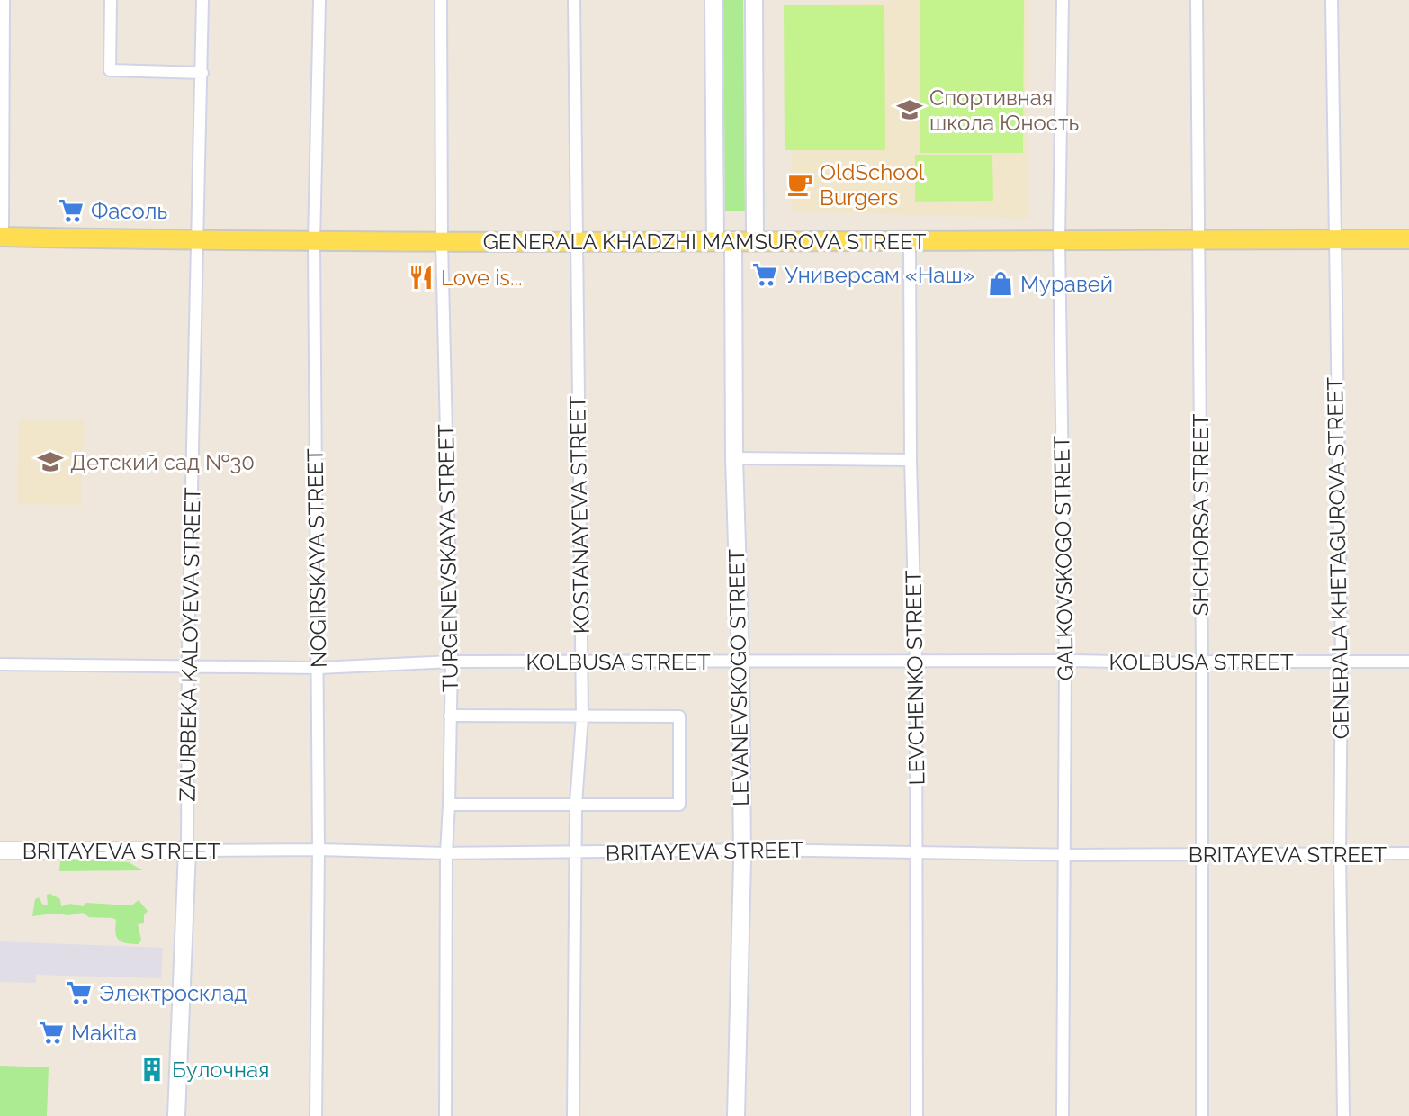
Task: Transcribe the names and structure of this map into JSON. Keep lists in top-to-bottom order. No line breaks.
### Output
{"streets":{"main road":["GENERALA KHADZHI MAMSUROVA STREET"],"street":["KOSTANAYEVA STREET","SHCHORSA STREET","NOGIRSKAYA STREET","TURGENEVSKAYA STREET","GALKOVSKOGO STREET","GENERALA KHETAGUROVA STREET","ZAURBEKA KALOYEVA STREET","KOLBUSA STREET","LEVANEVSKOGO STREET","LEVCHENKO STREET","BRITAYEVA STREET"]},"crossings":[["GENERALA KHADZHI MAMSUROVA STREET","KOSTANAYEVA STREET"],["GENERALA KHADZHI MAMSUROVA STREET","SHCHORSA STREET"],["GENERALA KHADZHI MAMSUROVA STREET","NOGIRSKAYA STREET"],["GENERALA KHADZHI MAMSUROVA STREET","TURGENEVSKAYA STREET"],["GENERALA KHADZHI MAMSUROVA STREET","GALKOVSKOGO STREET"],["GENERALA KHADZHI MAMSUROVA STREET","GENERALA KHETAGUROVA STREET"],["GENERALA KHADZHI MAMSUROVA STREET","ZAURBEKA KALOYEVA STREET"],["GENERALA KHADZHI MAMSUROVA STREET","LEVANEVSKOGO STREET"],["GENERALA KHADZHI MAMSUROVA STREET","LEVCHENKO STREET"],["KOSTANAYEVA STREET","KOLBUSA STREET"],["KOSTANAYEVA STREET","BRITAYEVA STREET"],["SHCHORSA STREET","KOLBUSA STREET"],["SHCHORSA STREET","BRITAYEVA STREET"],["NOGIRSKAYA STREET","KOLBUSA STREET"],["NOGIRSKAYA STREET","BRITAYEVA STREET"],["TURGENEVSKAYA STREET","KOLBUSA STREET"],["TURGENEVSKAYA STREET","BRITAYEVA STREET"],["GALKOVSKOGO STREET","KOLBUSA STREET"],["GALKOVSKOGO STREET","BRITAYEVA STREET"],["GENERALA KHETAGUROVA STREET","KOLBUSA STREET"],["GENERALA KHETAGUROVA STREET","BRITAYEVA STREET"],["ZAURBEKA KALOYEVA STREET","KOLBUSA STREET"],["ZAURBEKA KALOYEVA STREET","BRITAYEVA STREET"],["KOLBUSA STREET","LEVANEVSKOGO STREET"],["KOLBUSA STREET","LEVCHENKO STREET"],["LEVANEVSKOGO STREET","BRITAYEVA STREET"],["LEVCHENKO STREET","BRITAYEVA STREET"]],"places":{"school or university":["Спортивная школа Юность","Детский сад №30"],"cafe":["OldSchool Burgers"],"supermarket":["Фасоль","Универсам «Наш»","Электросклад","Makita"],"restaurant":["Love is..."],"shop":["Муравей"],"building":["Булочная"]}}
